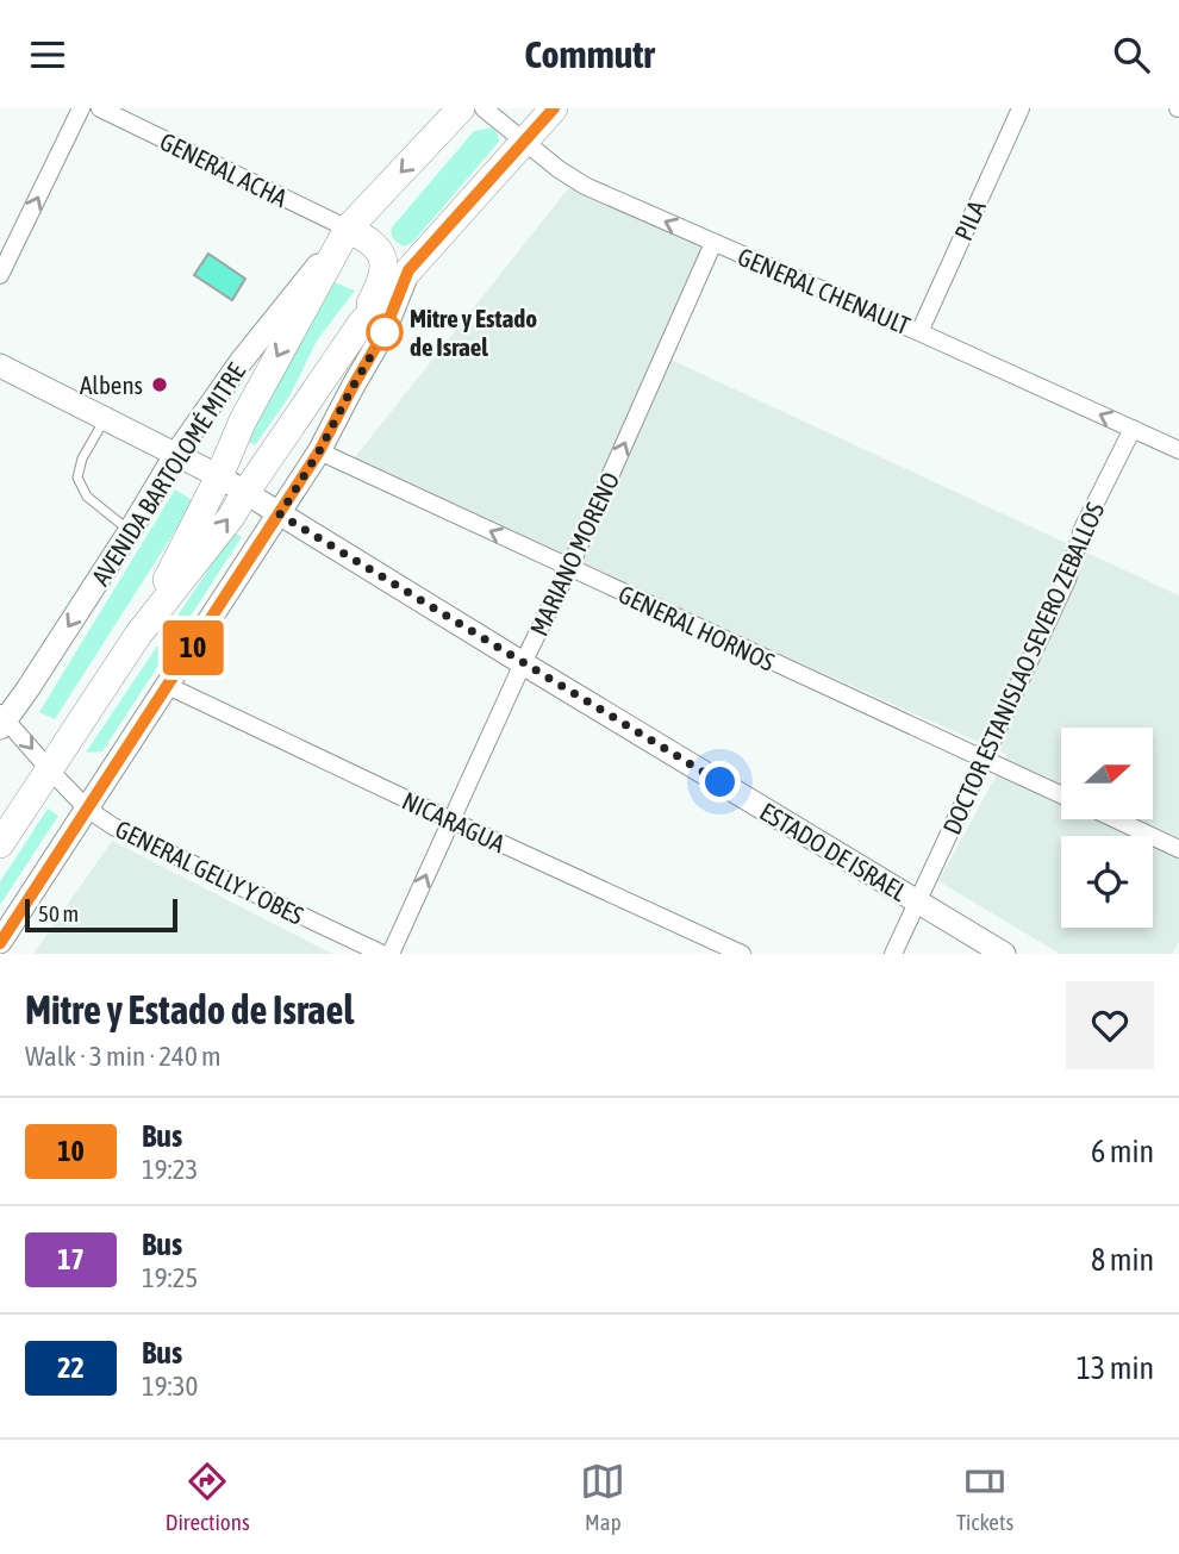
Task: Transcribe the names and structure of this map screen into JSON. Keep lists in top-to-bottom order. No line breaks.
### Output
{"streets":{"main road":["AVENIDA BARTOLOMÉ MITRE"],"street":["GENERAL ACHA","PILA","GENERAL CHENAULT","MARIANO MORENO","GENERAL HORNOS","DOCTOR ESTANISLAO SEVERO ZEBALLOS","NICARAGUA","ESTADO DE ISRAEL","GENERAL GELLY Y OBES"]},"crossings":[["GENERAL ACHA","AVENIDA BARTOLOMÉ MITRE"],["PILA","GENERAL CHENAULT"],["GENERAL CHENAULT","AVENIDA BARTOLOMÉ MITRE"],["GENERAL CHENAULT","MARIANO MORENO"],["GENERAL CHENAULT","DOCTOR ESTANISLAO SEVERO ZEBALLOS"],["AVENIDA BARTOLOMÉ MITRE","GENERAL HORNOS"],["AVENIDA BARTOLOMÉ MITRE","NICARAGUA"],["AVENIDA BARTOLOMÉ MITRE","ESTADO DE ISRAEL"],["AVENIDA BARTOLOMÉ MITRE","GENERAL GELLY Y OBES"],["MARIANO MORENO","GENERAL HORNOS"],["MARIANO MORENO","NICARAGUA"],["MARIANO MORENO","ESTADO DE ISRAEL"],["GENERAL HORNOS","DOCTOR ESTANISLAO SEVERO ZEBALLOS"],["DOCTOR ESTANISLAO SEVERO ZEBALLOS","ESTADO DE ISRAEL"]],"one_way":["GENERAL CHENAULT","MARIANO MORENO"],"places":["Mitre y Estado de Israel","Albens"],"lines":["bus line 10"],"scale_bar":"50 m","north":"right","page":{"header":"Commutr","on_map":"10","scale":"50 m","heading":["Mitre y Estado de Israel","Walk · 3 min · 240 m"],"list":[{"mark":"10","name":"Bus","note":"19:23","value":"6 min"},{"mark":"17","name":"Bus","note":"19:25","value":"8 min"},{"mark":"22","name":"Bus","note":"19:30","value":"13 min"}],"tabs":["Directions","Map","Tickets"]}}
